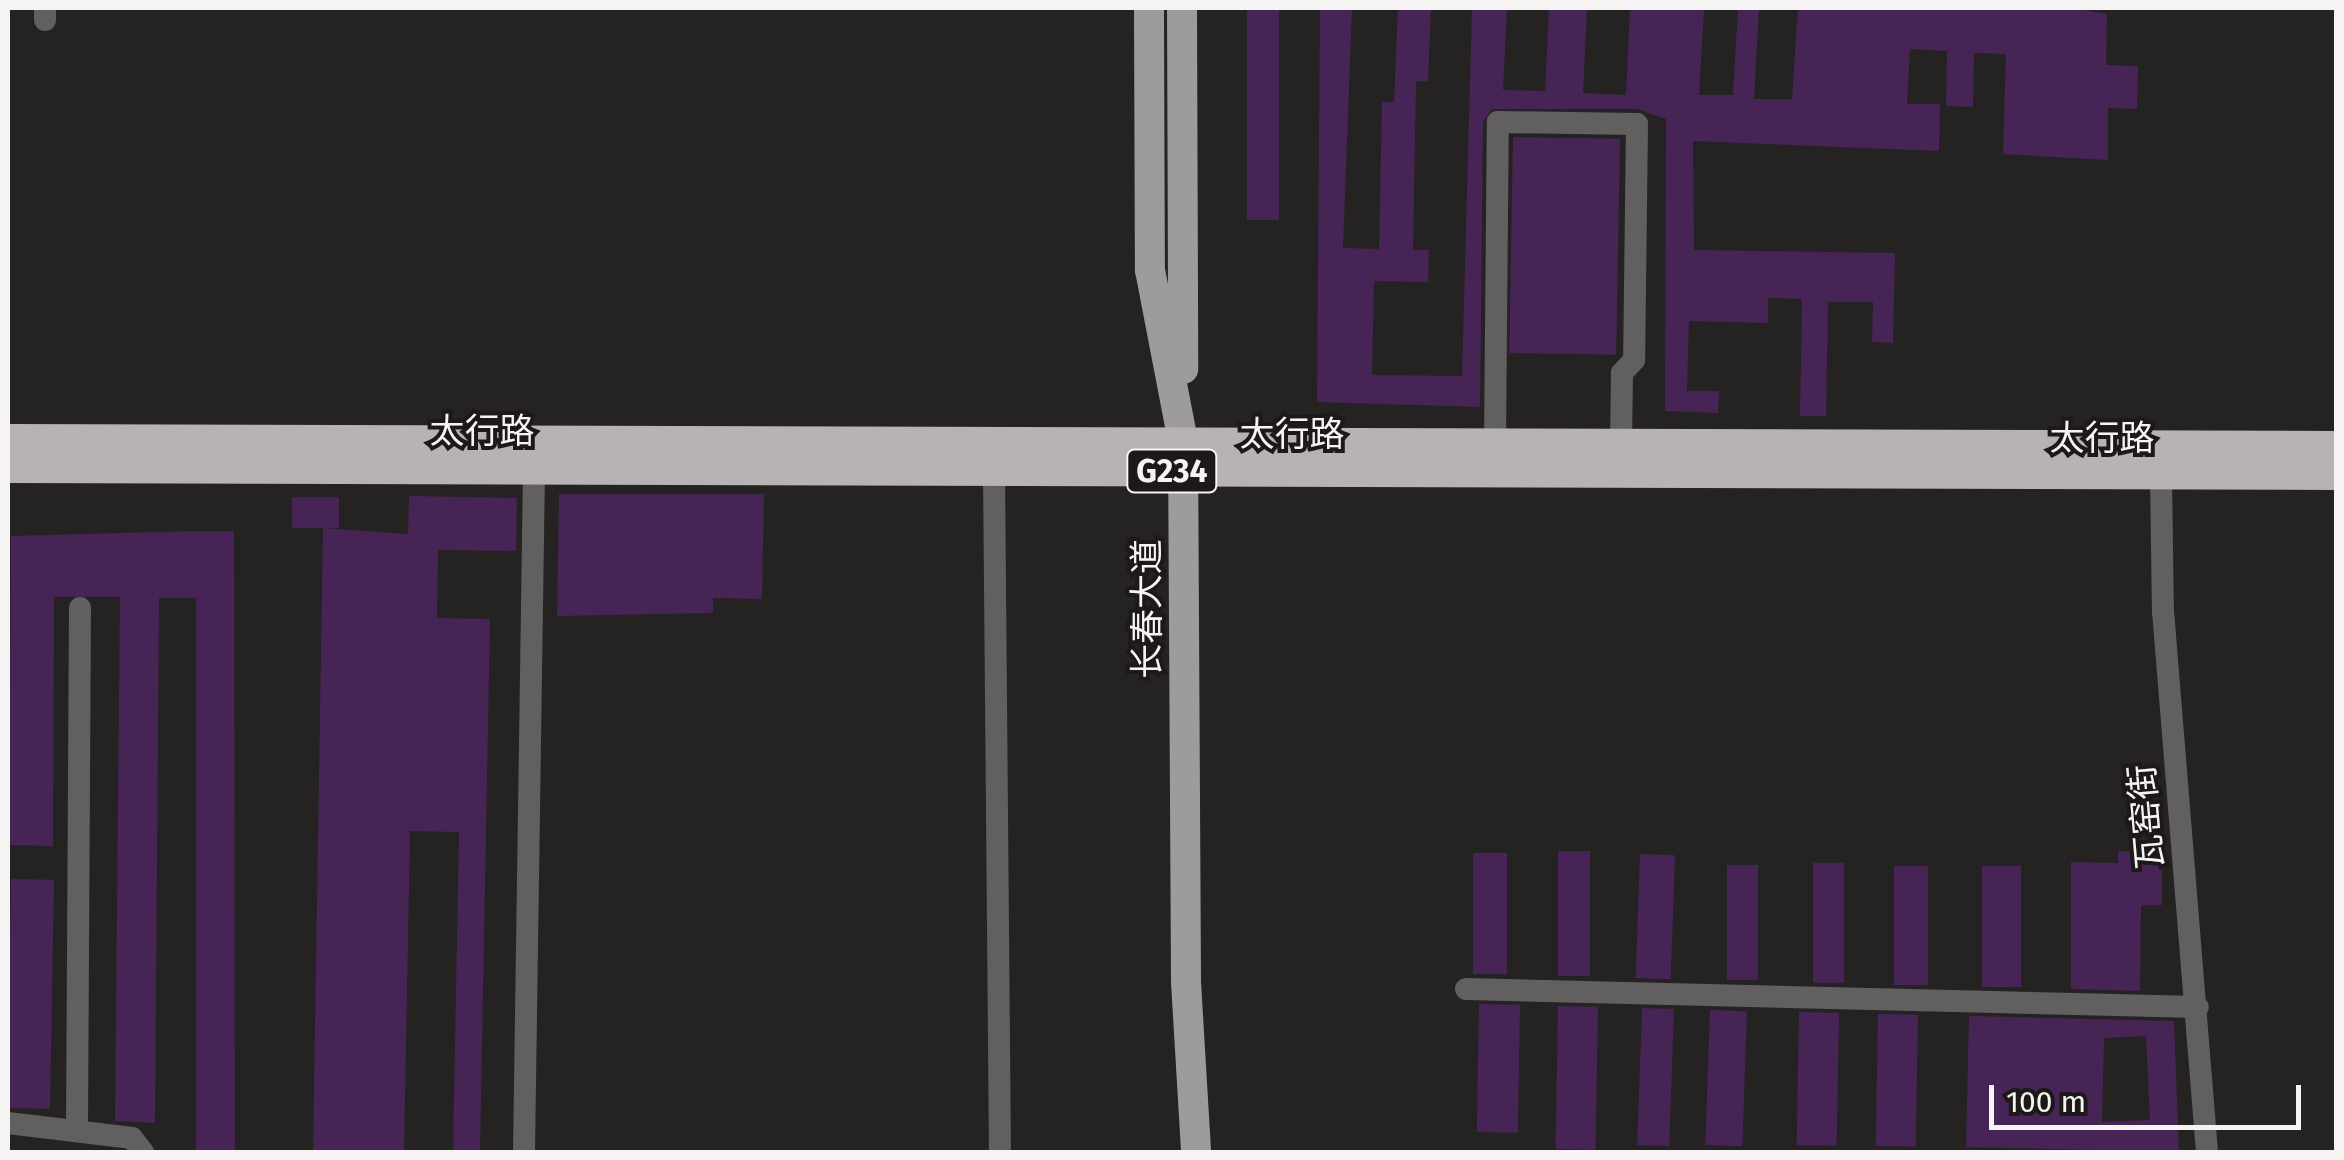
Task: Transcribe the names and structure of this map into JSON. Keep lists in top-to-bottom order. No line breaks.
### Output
{"streets":{"highway":["太行路","G234"],"main road":["长春大道"],"street":["瓦窑街"]},"crossings":[["太行路","长春大道"],["太行路","瓦窑街"]],"scale_bar":"100 m"}
